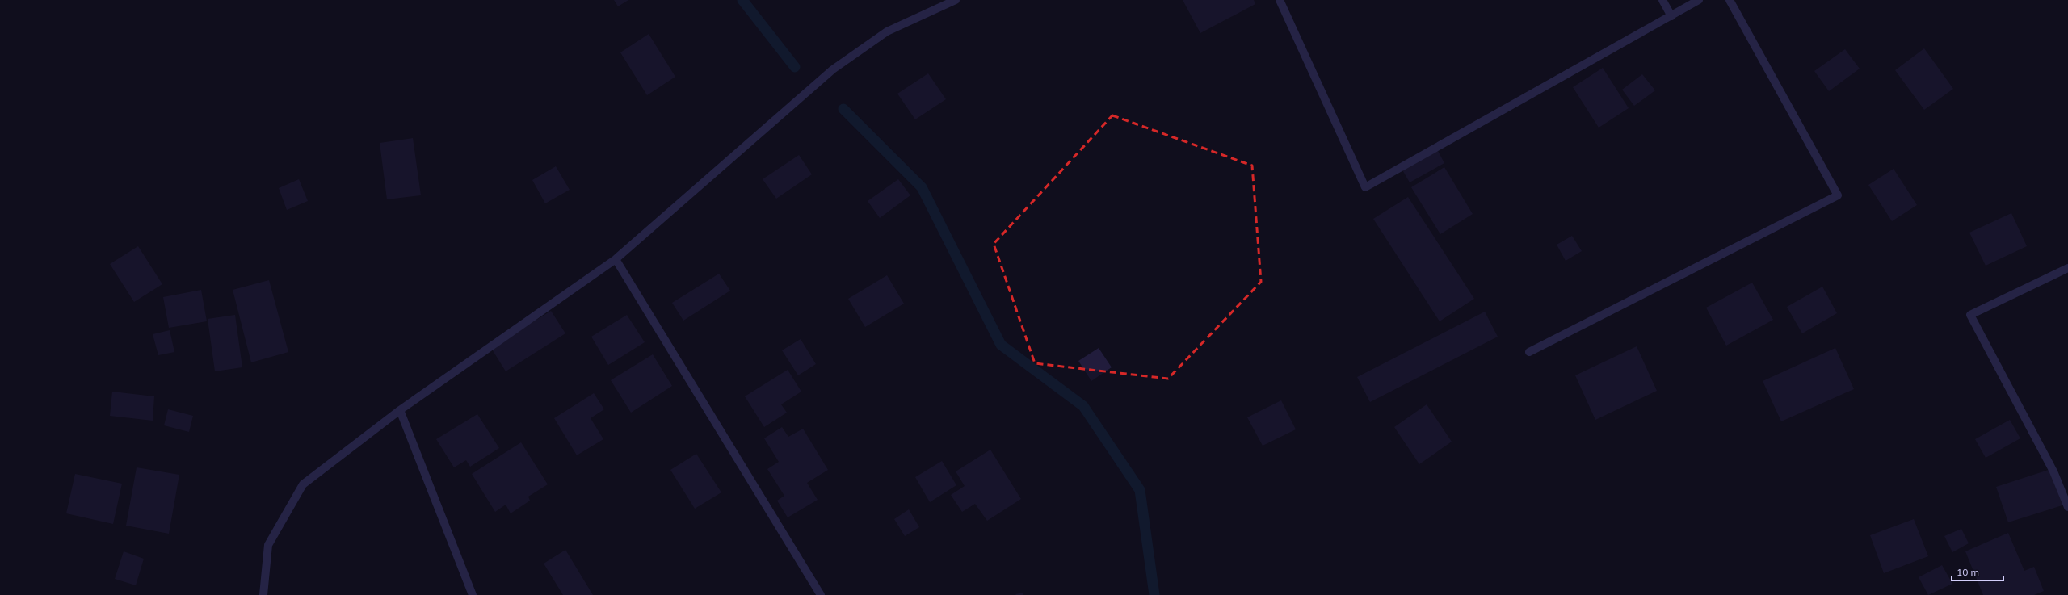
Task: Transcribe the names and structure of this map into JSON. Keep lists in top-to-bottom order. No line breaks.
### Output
{"scale_bar":"10 m"}
